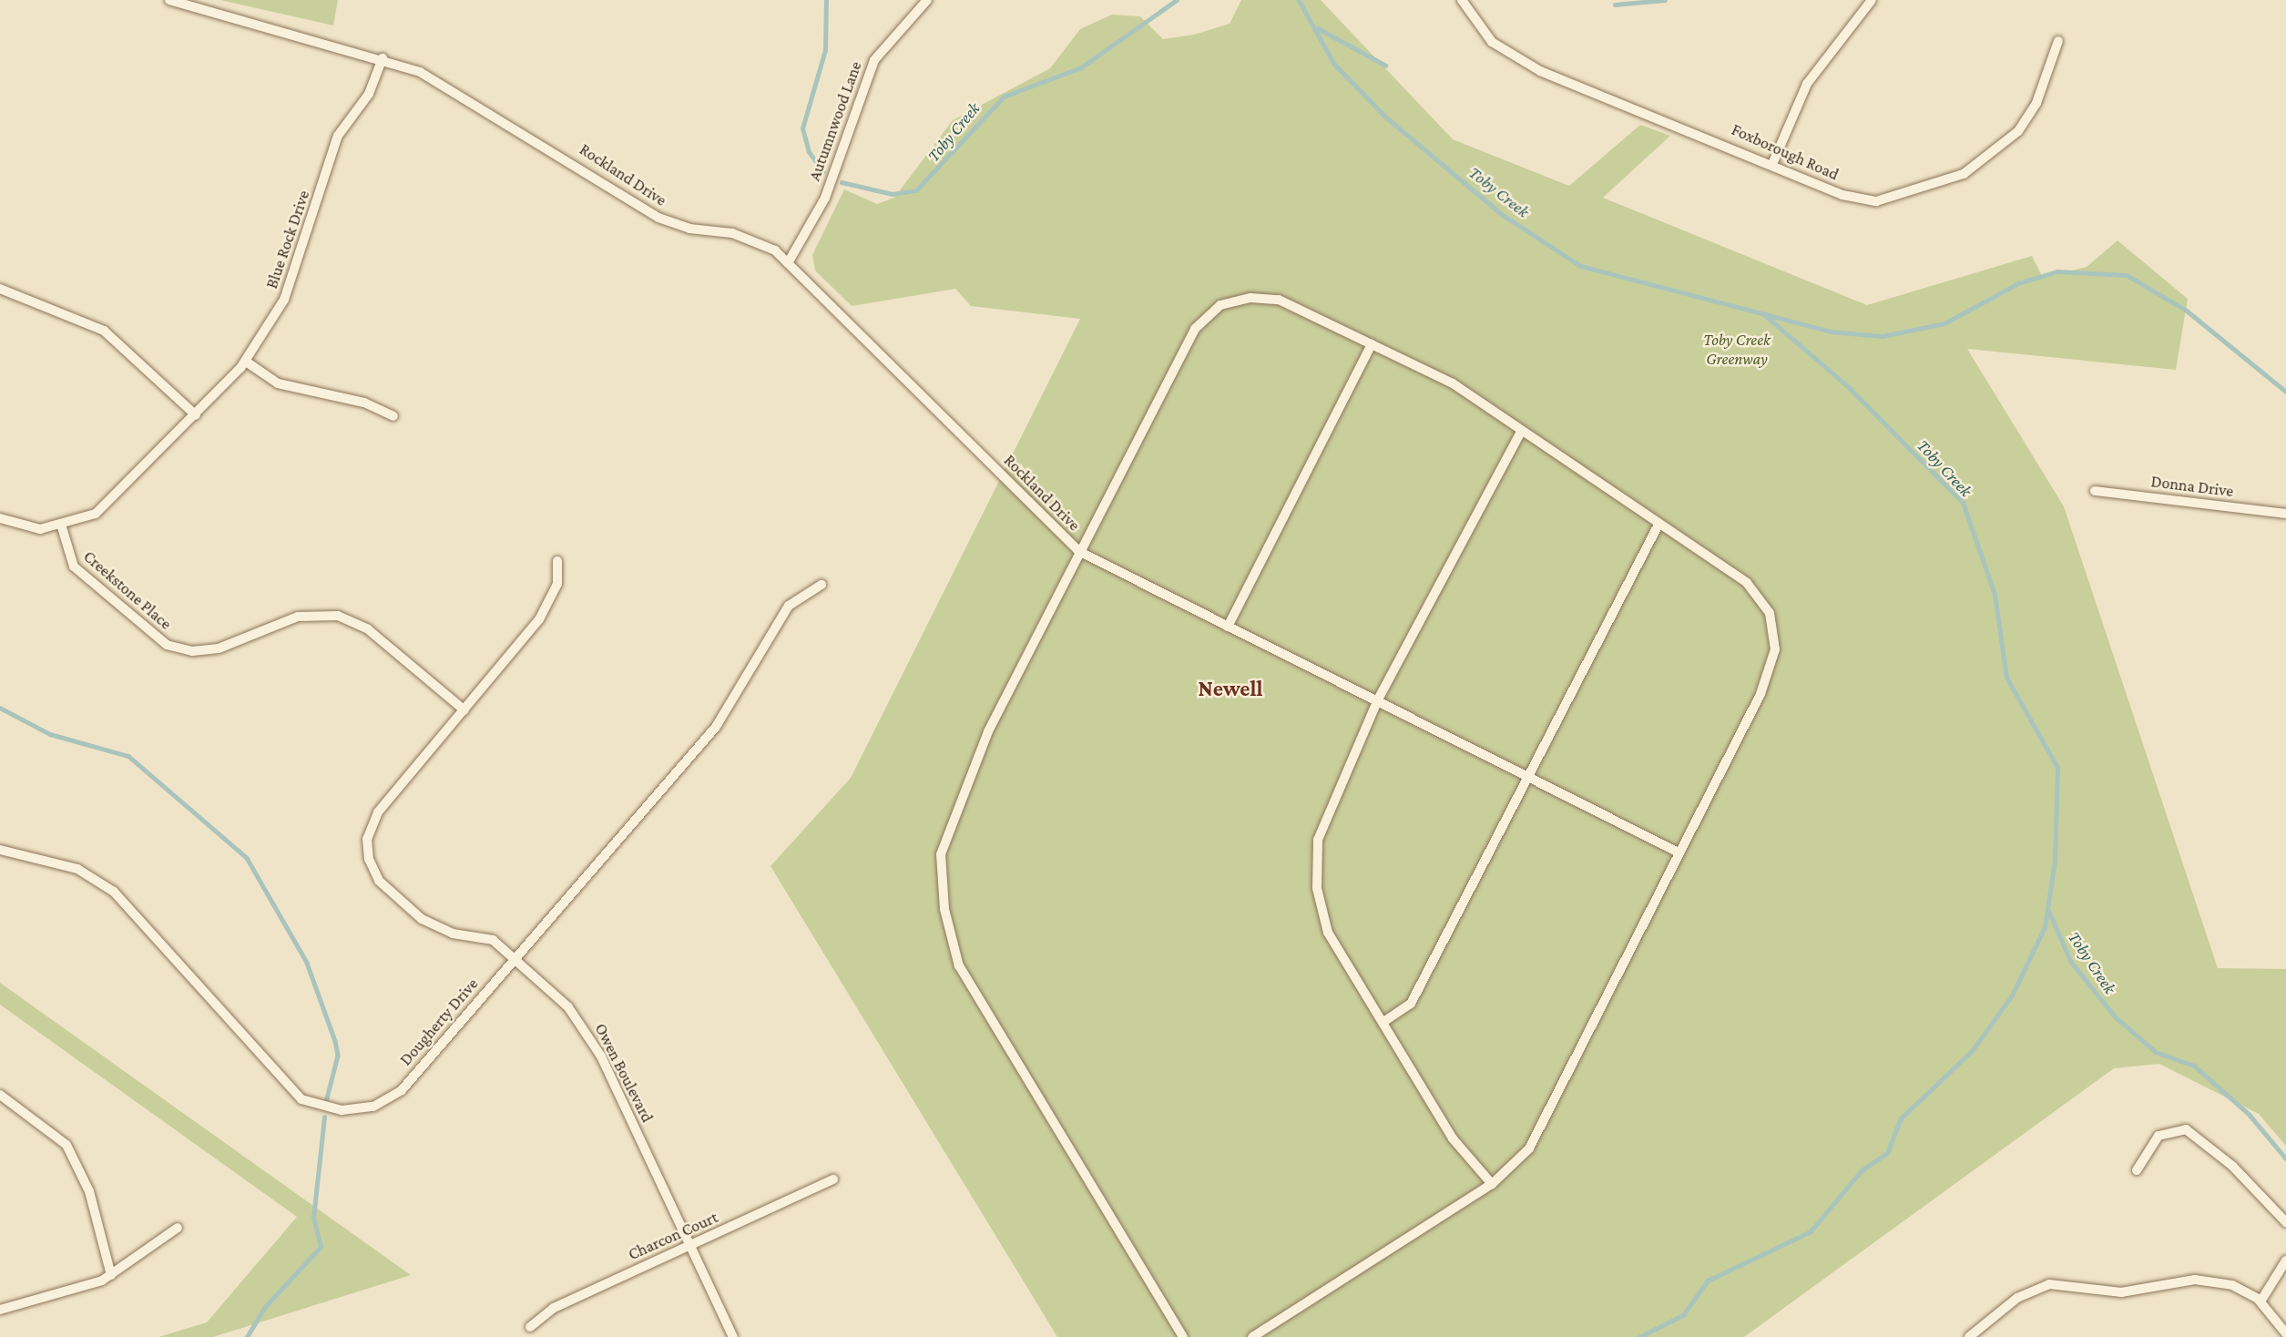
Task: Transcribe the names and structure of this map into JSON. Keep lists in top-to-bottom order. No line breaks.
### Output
{"streets":{"street":["Autumnwood Lane","Foxborough Road","Rockland Drive","Blue Rock Drive","Donna Drive","Creekstone Place","Dougherty Drive","Owen Boulevard","Charcon Court"]},"crossings":[["Autumnwood Lane","Rockland Drive"],["Rockland Drive","Blue Rock Drive"],["Blue Rock Drive","Creekstone Place"],["Creekstone Place","Owen Boulevard"],["Dougherty Drive","Owen Boulevard"],["Owen Boulevard","Charcon Court"]],"districts":["Newell"],"water":["Toby Creek"],"parks":["Toby Creek Greenway"]}
